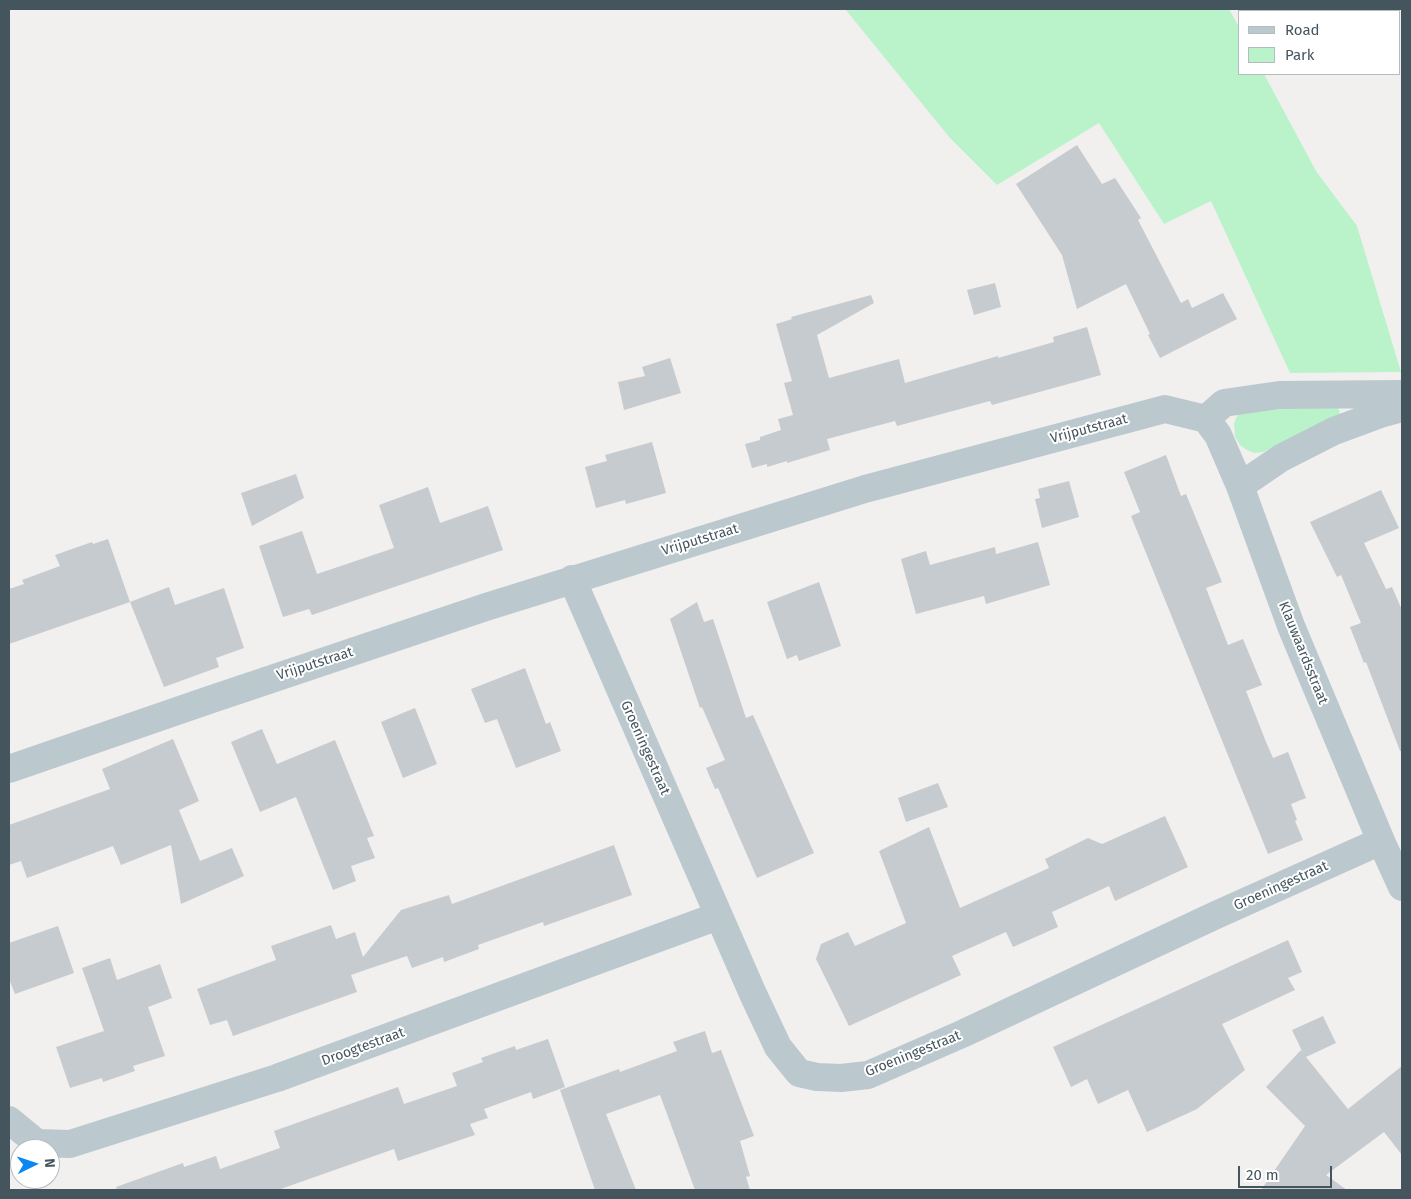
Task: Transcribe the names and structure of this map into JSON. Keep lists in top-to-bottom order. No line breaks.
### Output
{"streets":{"street":["Vrijputstraat","Klauwaardsstraat","Groeningestraat","Droogtestraat"]},"crossings":[["Vrijputstraat","Klauwaardsstraat"],["Vrijputstraat","Groeningestraat"],["Klauwaardsstraat","Groeningestraat"],["Groeningestraat","Droogtestraat"]],"legend":["Road","Park"],"scale_bar":"20 m","north":"right"}
